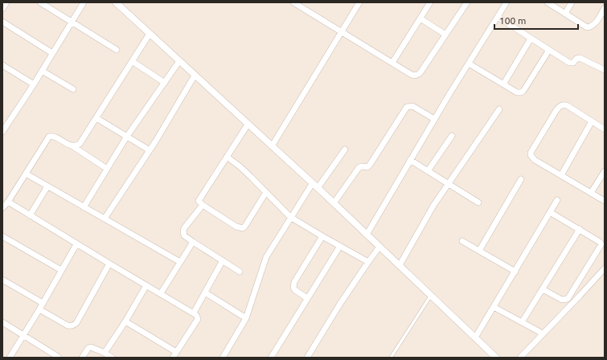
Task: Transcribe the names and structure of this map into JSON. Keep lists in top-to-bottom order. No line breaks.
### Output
{"scale_bar":"100 m"}
